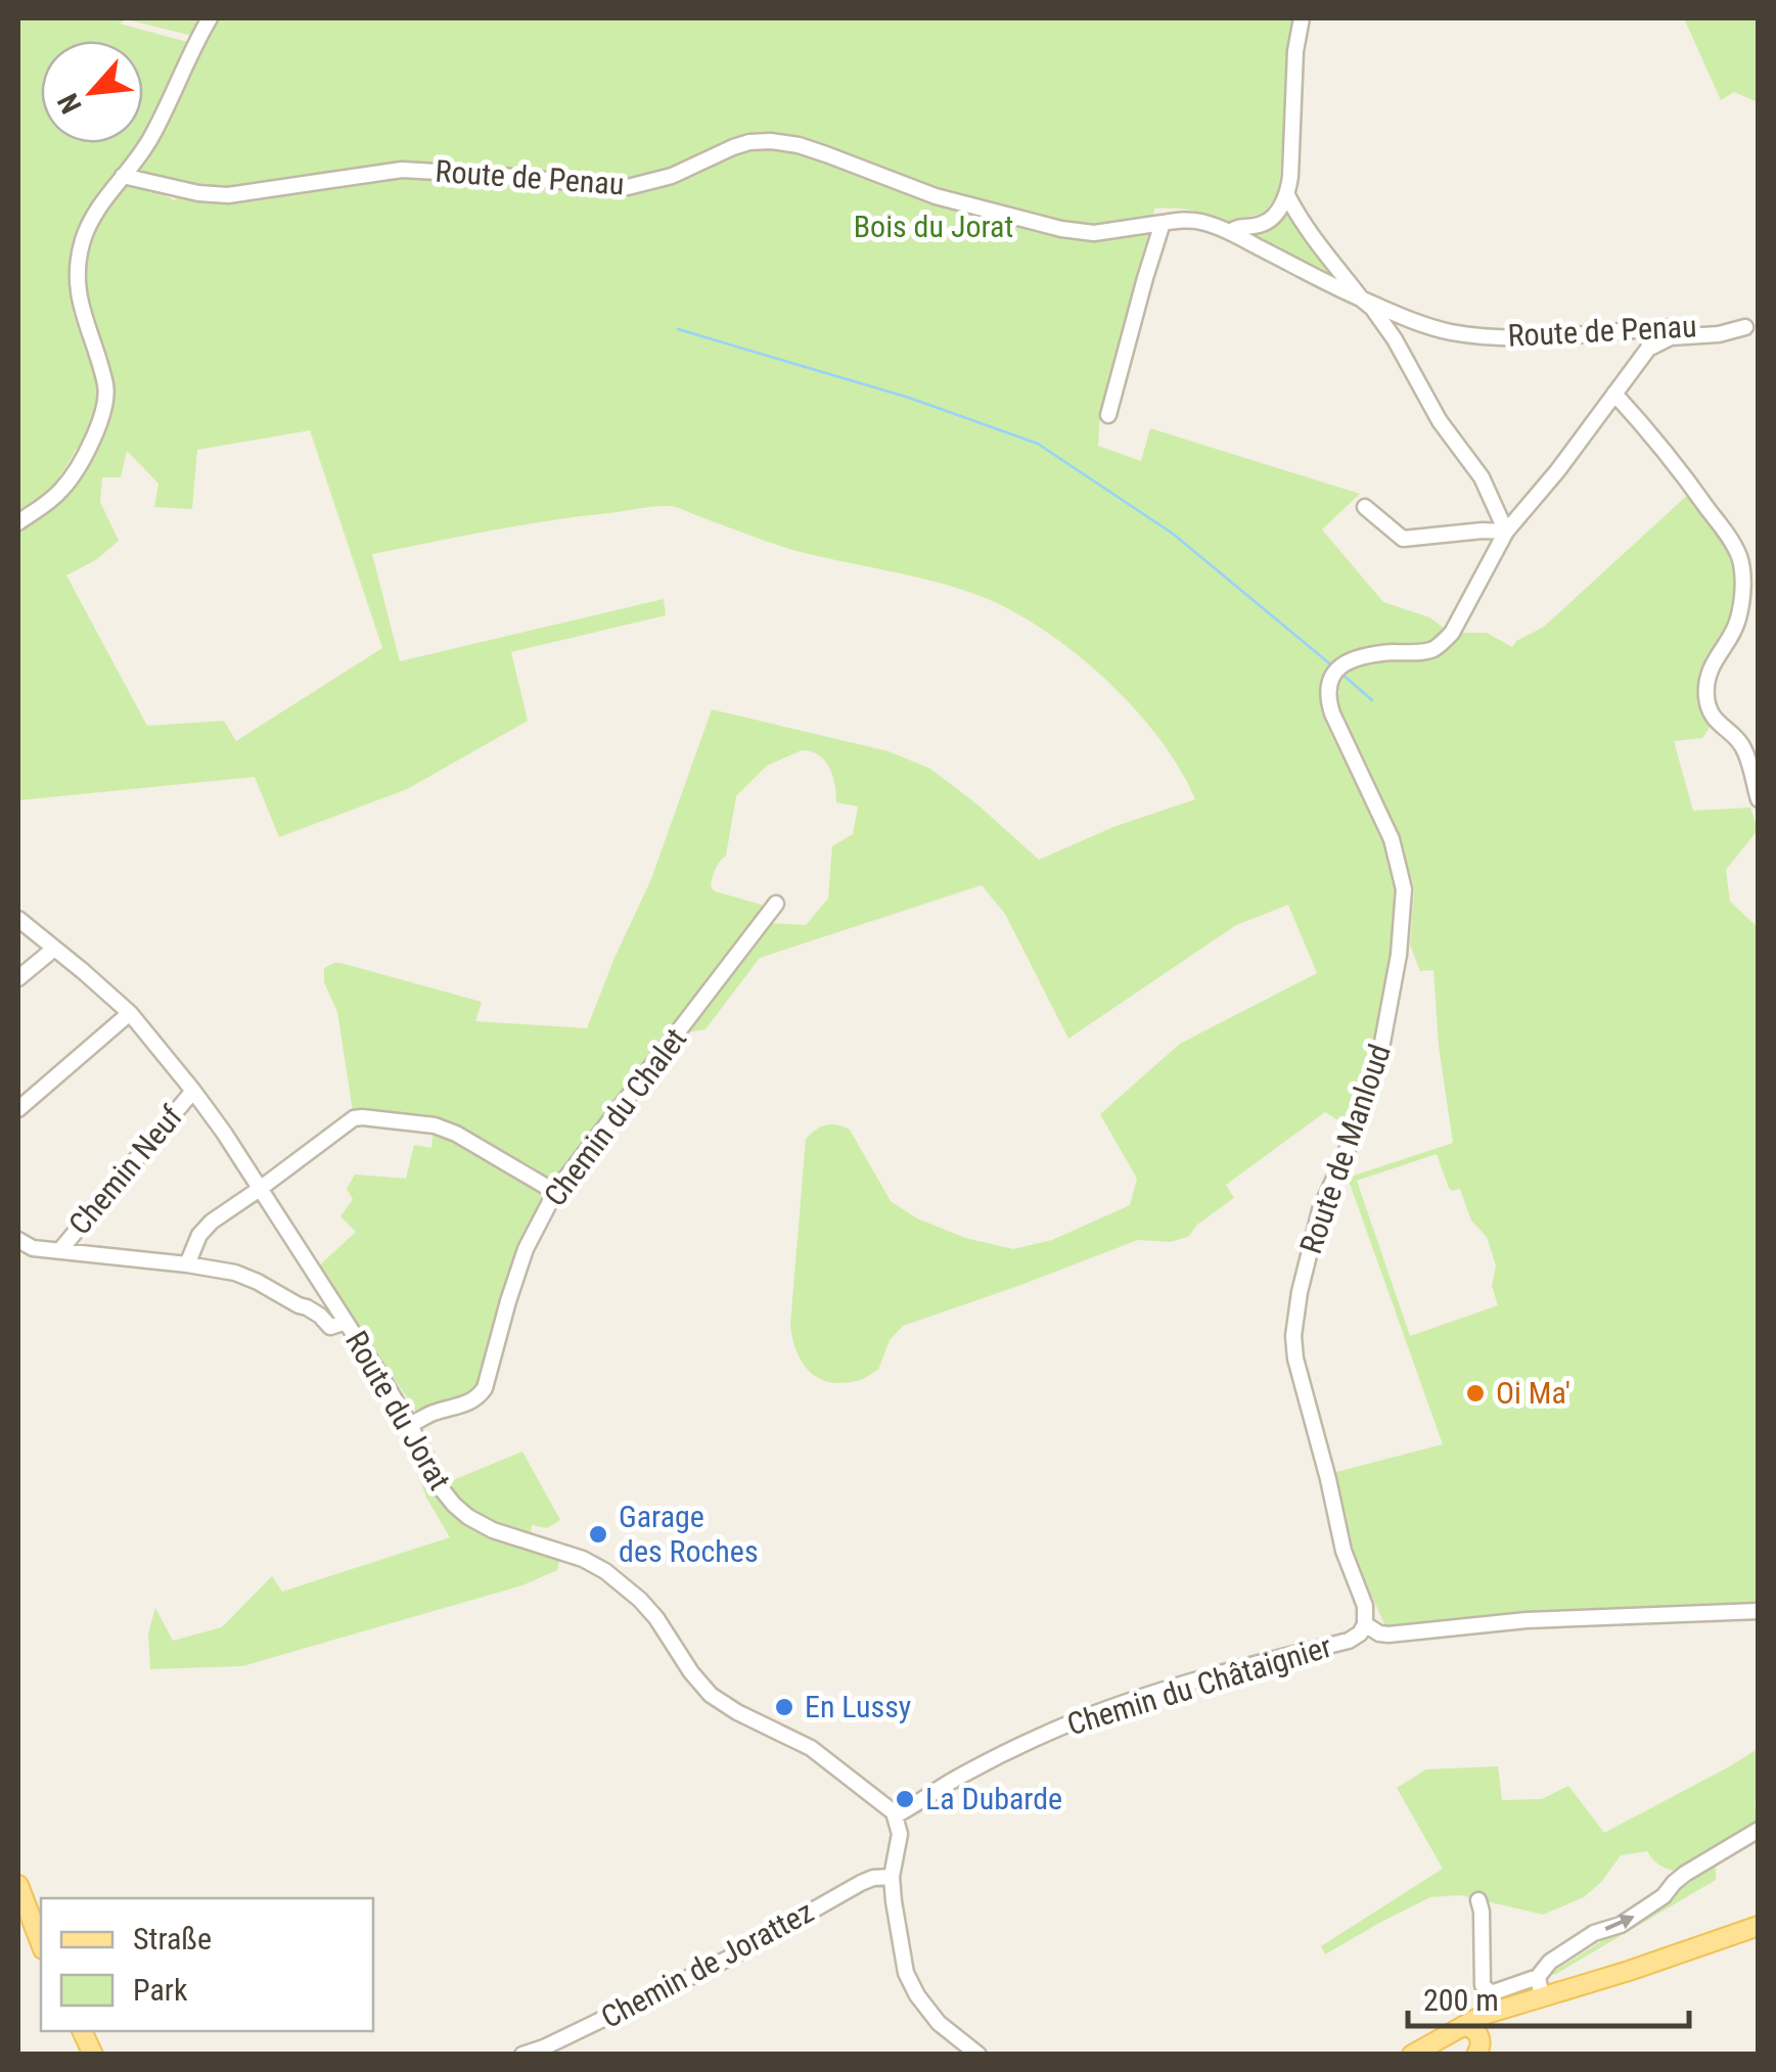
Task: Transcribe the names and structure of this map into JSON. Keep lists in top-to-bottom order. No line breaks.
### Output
{"streets":{"street":["Route de Penau","Chemin du Chalet","Route de Manloud","Chemin Neuf","Route du Jorat","Chemin du Châtaignier","Chemin de Jorattez"]},"crossings":[["Route de Penau","Route de Manloud"],["Chemin du Chalet","Route du Jorat"],["Route de Manloud","Chemin du Châtaignier"],["Chemin Neuf","Route du Jorat"],["Route du Jorat","Chemin du Châtaignier"]],"parks":["Bois du Jorat"],"places":["Oi Ma'","Garage des Roches","En Lussy","La Dubarde"],"legend":["Straße","Park"],"scale_bar":"200 m","north":"bottom left"}
